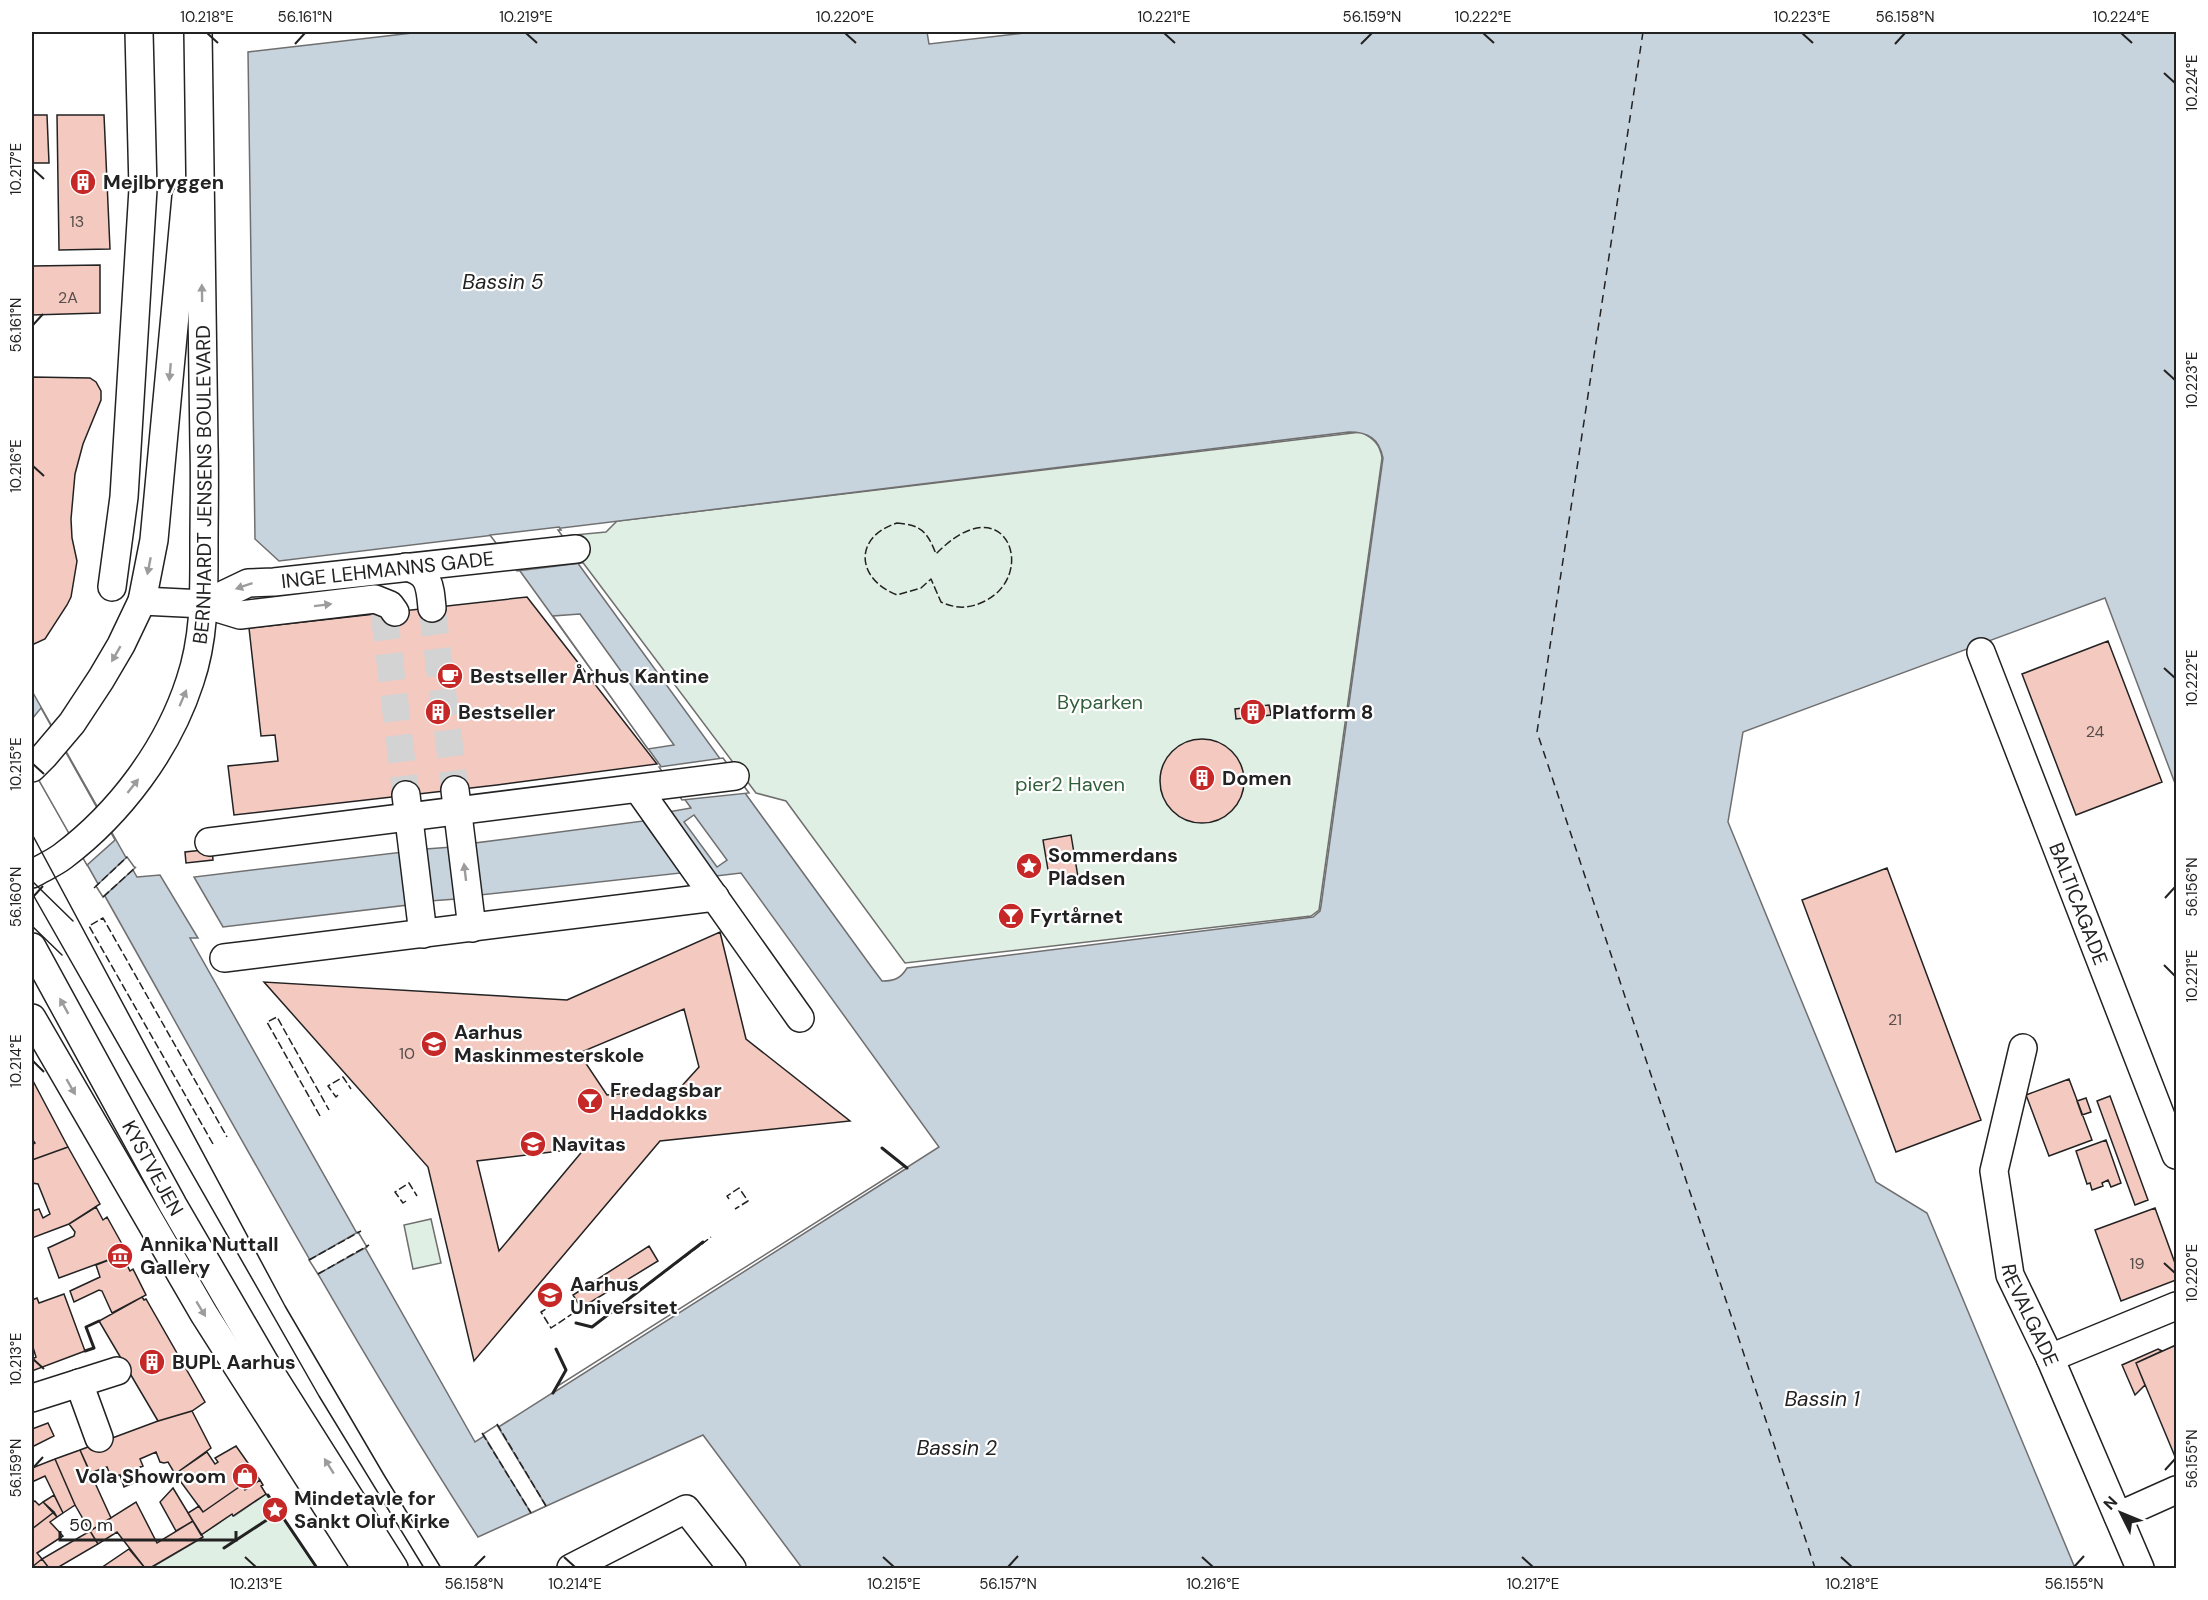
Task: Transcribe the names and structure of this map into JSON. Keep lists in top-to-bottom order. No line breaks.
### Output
{"streets":{"street":["BERNHARDT JENSENS BOULEVARD","INGE LEHMANNS GADE","BALTICAGADE","KYSTVEJEN","REVALGADE"]},"crossings":[["BERNHARDT JENSENS BOULEVARD","INGE LEHMANNS GADE"]],"water":["Bassin 5","Bassin 1","Bassin 2"],"parks":["Byparken","pier2 Haven"],"places":{"building":["Mejlbryggen","Bestseller","Platform 8","Domen","BUPL Aarhus"],"cafe":["Bestseller Århus Kantine"],"place":["Sommerdans Pladsen","Mindetavle for Sankt Oluf Kirke"],"bar":["Fyrtårnet","Fredagsbar Haddokks"],"school or university":["Aarhus Maskinmesterskole","Navitas","Aarhus Universitet"],"museum":["Annika Nuttall Gallery"],"shop":["Vola Showroom"]},"house_numbers":["13","2A","24","21","10","19"],"scale_bar":"50 m","north":"top left","coordinates":["10.218°E","56.161°N","10.219°E","10.220°E","10.221°E","56.159°N","10.222°E","10.223°E","56.158°N","10.224°E","10.217°E","10.216°E","10.215°E","56.156°N","56.160°N","10.214°E","10.213°E","56.155°N","56.157°N"]}
